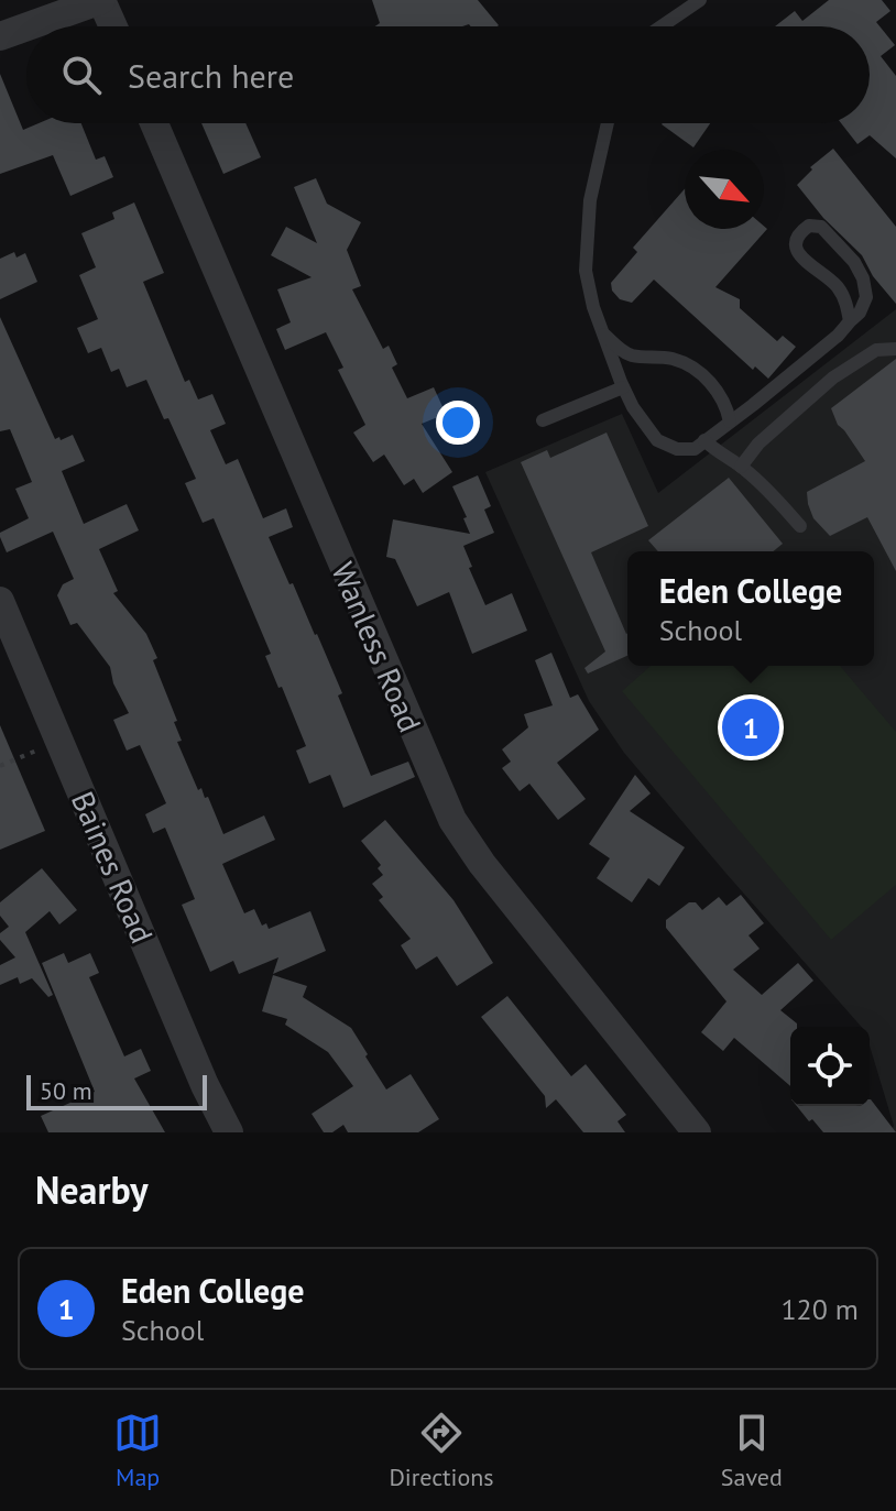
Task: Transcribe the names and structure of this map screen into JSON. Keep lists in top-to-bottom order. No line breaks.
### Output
{"streets":{"street":["Wanless Road","Baines Road"]},"scale_bar":"50 m","north":"bottom right","page":{"search":"Search here","popup":["Eden College","School"],"pins":"1","scale":"50 m","heading":"Nearby","list":[{"mark":"1","name":"Eden College","note":"School","value":"120 m"}],"nav":["Map","Directions","Saved"]}}
